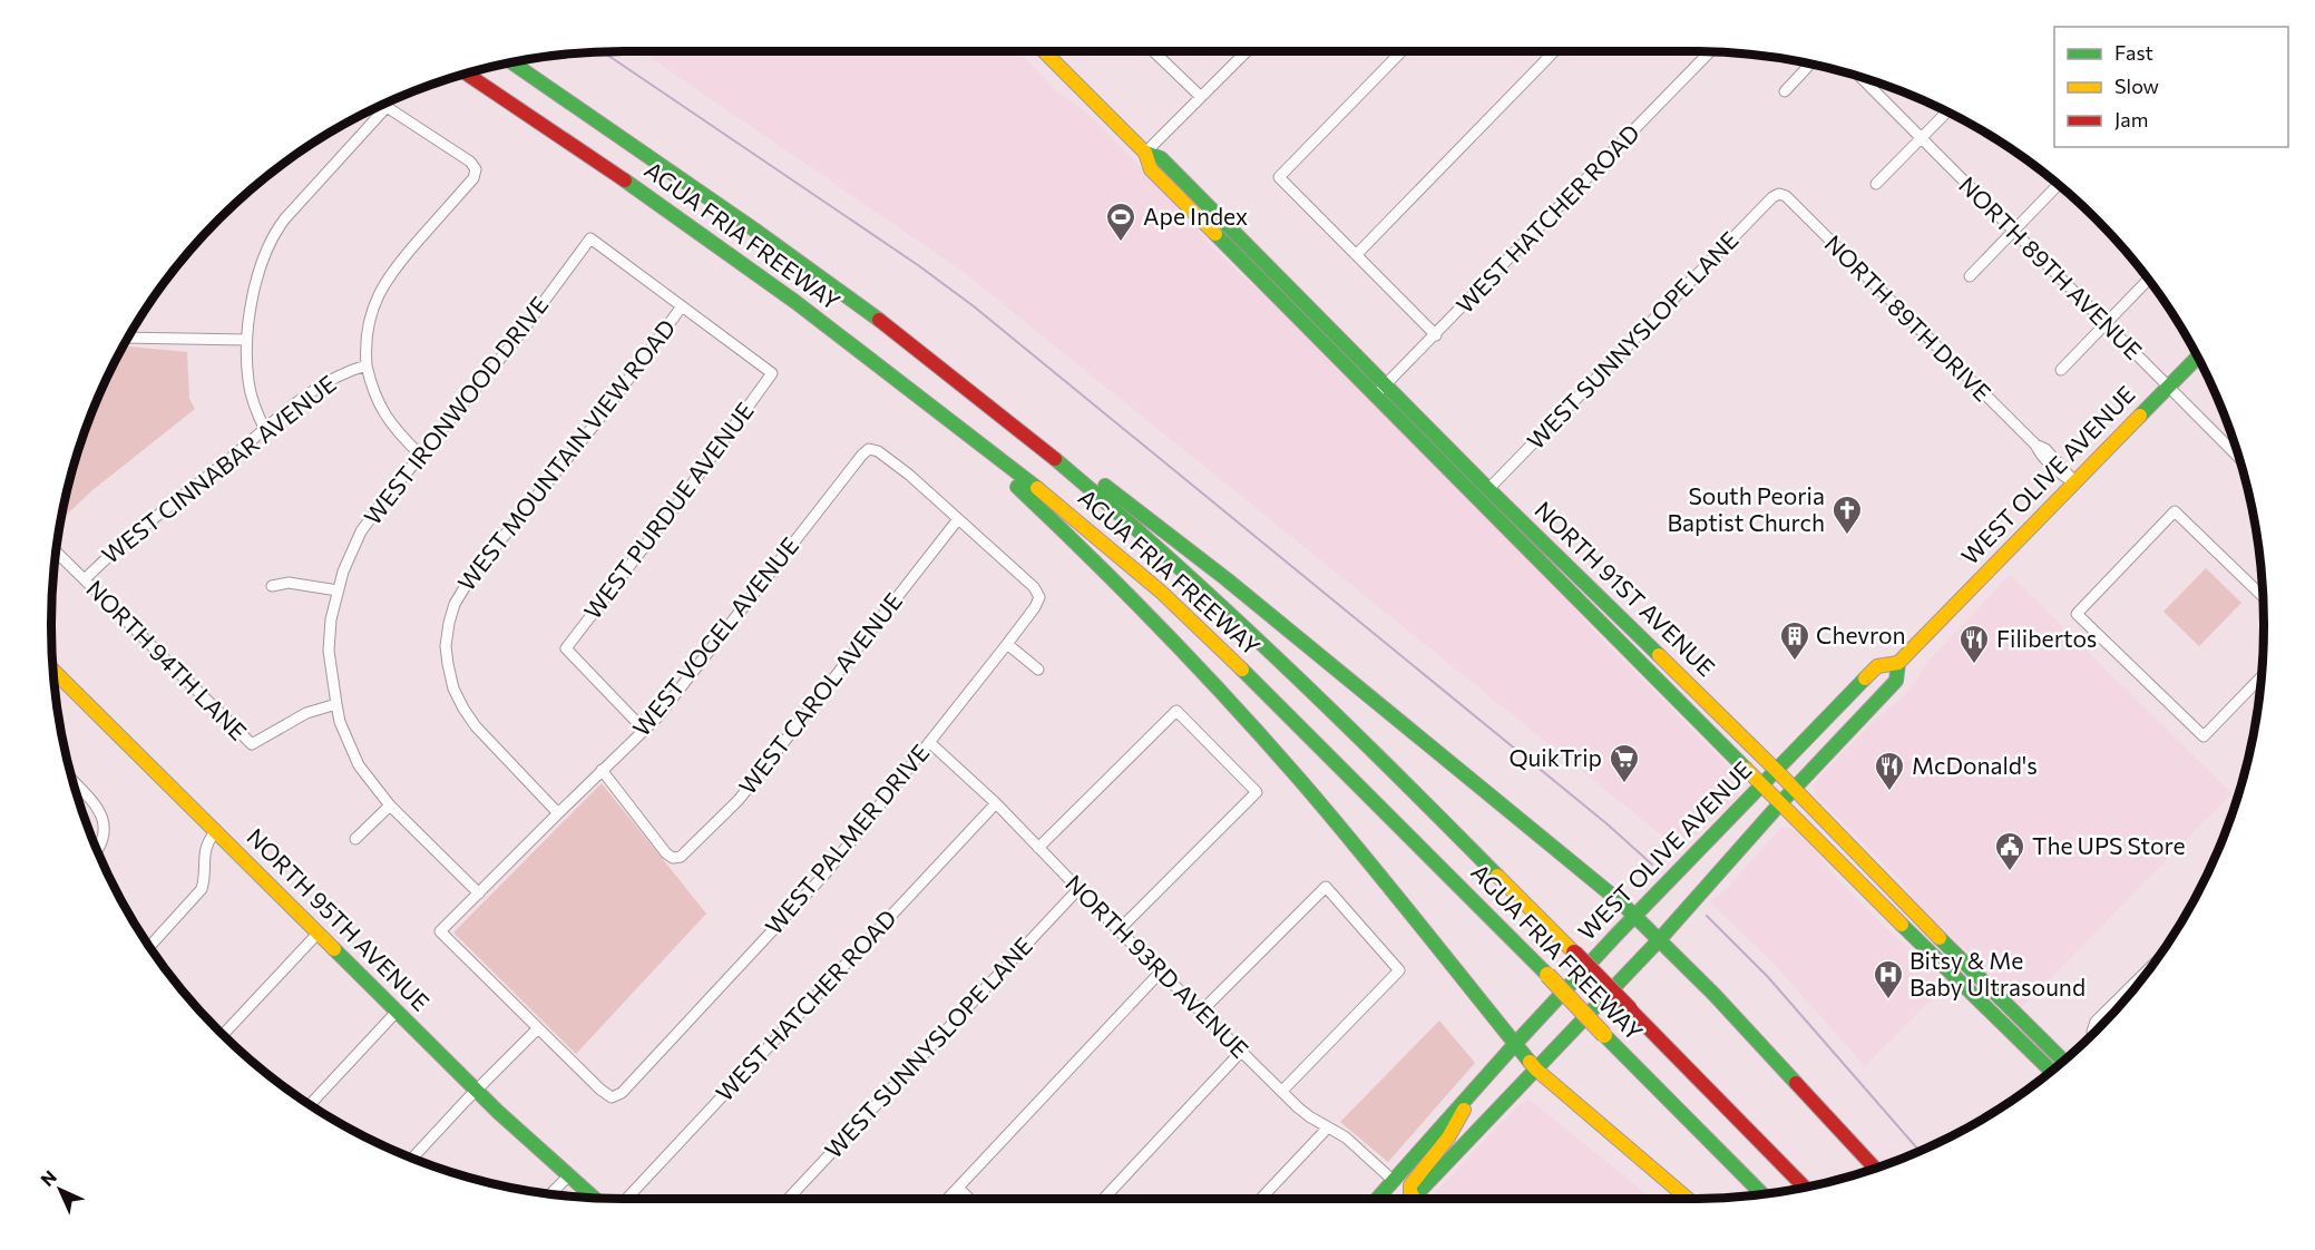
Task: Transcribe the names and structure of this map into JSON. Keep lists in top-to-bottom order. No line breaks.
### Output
{"streets":{"main road":["AGUA FRIA FREEWAY","WEST OLIVE AVENUE","NORTH 91ST AVENUE","NORTH 95TH AVENUE"],"street":["WEST HATCHER ROAD","NORTH 89TH AVENUE","NORTH 89TH DRIVE","WEST SUNNYSLOPE LANE","WEST IRONWOOD DRIVE","WEST MOUNTAIN VIEW ROAD","WEST CINNABAR AVENUE","WEST PURDUE AVENUE","WEST VOGEL AVENUE","NORTH 94TH LANE","WEST CAROL AVENUE","WEST PALMER DRIVE","NORTH 93RD AVENUE"]},"crossings":[["WEST HATCHER ROAD","NORTH 91ST AVENUE"],["WEST HATCHER ROAD","NORTH 93RD AVENUE"],["NORTH 89TH AVENUE","WEST OLIVE AVENUE"],["NORTH 89TH DRIVE","WEST SUNNYSLOPE LANE"],["NORTH 89TH DRIVE","WEST OLIVE AVENUE"],["WEST SUNNYSLOPE LANE","NORTH 91ST AVENUE"],["WEST SUNNYSLOPE LANE","NORTH 93RD AVENUE"],["WEST IRONWOOD DRIVE","WEST MOUNTAIN VIEW ROAD"],["WEST IRONWOOD DRIVE","WEST PURDUE AVENUE"],["WEST IRONWOOD DRIVE","WEST VOGEL AVENUE"],["WEST IRONWOOD DRIVE","NORTH 94TH LANE"],["WEST MOUNTAIN VIEW ROAD","WEST PURDUE AVENUE"],["WEST MOUNTAIN VIEW ROAD","WEST VOGEL AVENUE"],["WEST CINNABAR AVENUE","NORTH 94TH LANE"],["WEST OLIVE AVENUE","NORTH 91ST AVENUE"],["WEST OLIVE AVENUE","NORTH 93RD AVENUE"],["WEST PURDUE AVENUE","WEST VOGEL AVENUE"],["WEST VOGEL AVENUE","WEST CAROL AVENUE"],["WEST VOGEL AVENUE","WEST PALMER DRIVE"],["WEST CAROL AVENUE","WEST PALMER DRIVE"],["WEST PALMER DRIVE","NORTH 93RD AVENUE"]],"places":{"sports":["Ape Index"],"church":["South Peoria Baptist Church"],"building":["Chevron"],"restaurant":["Filibertos","McDonald's"],"supermarket":["QuikTrip"],"public building":["The UPS Store"],"hospital":["Bitsy & Me Baby Ultrasound"]},"legend":["Fast","Slow","Jam"],"north":"top left"}
